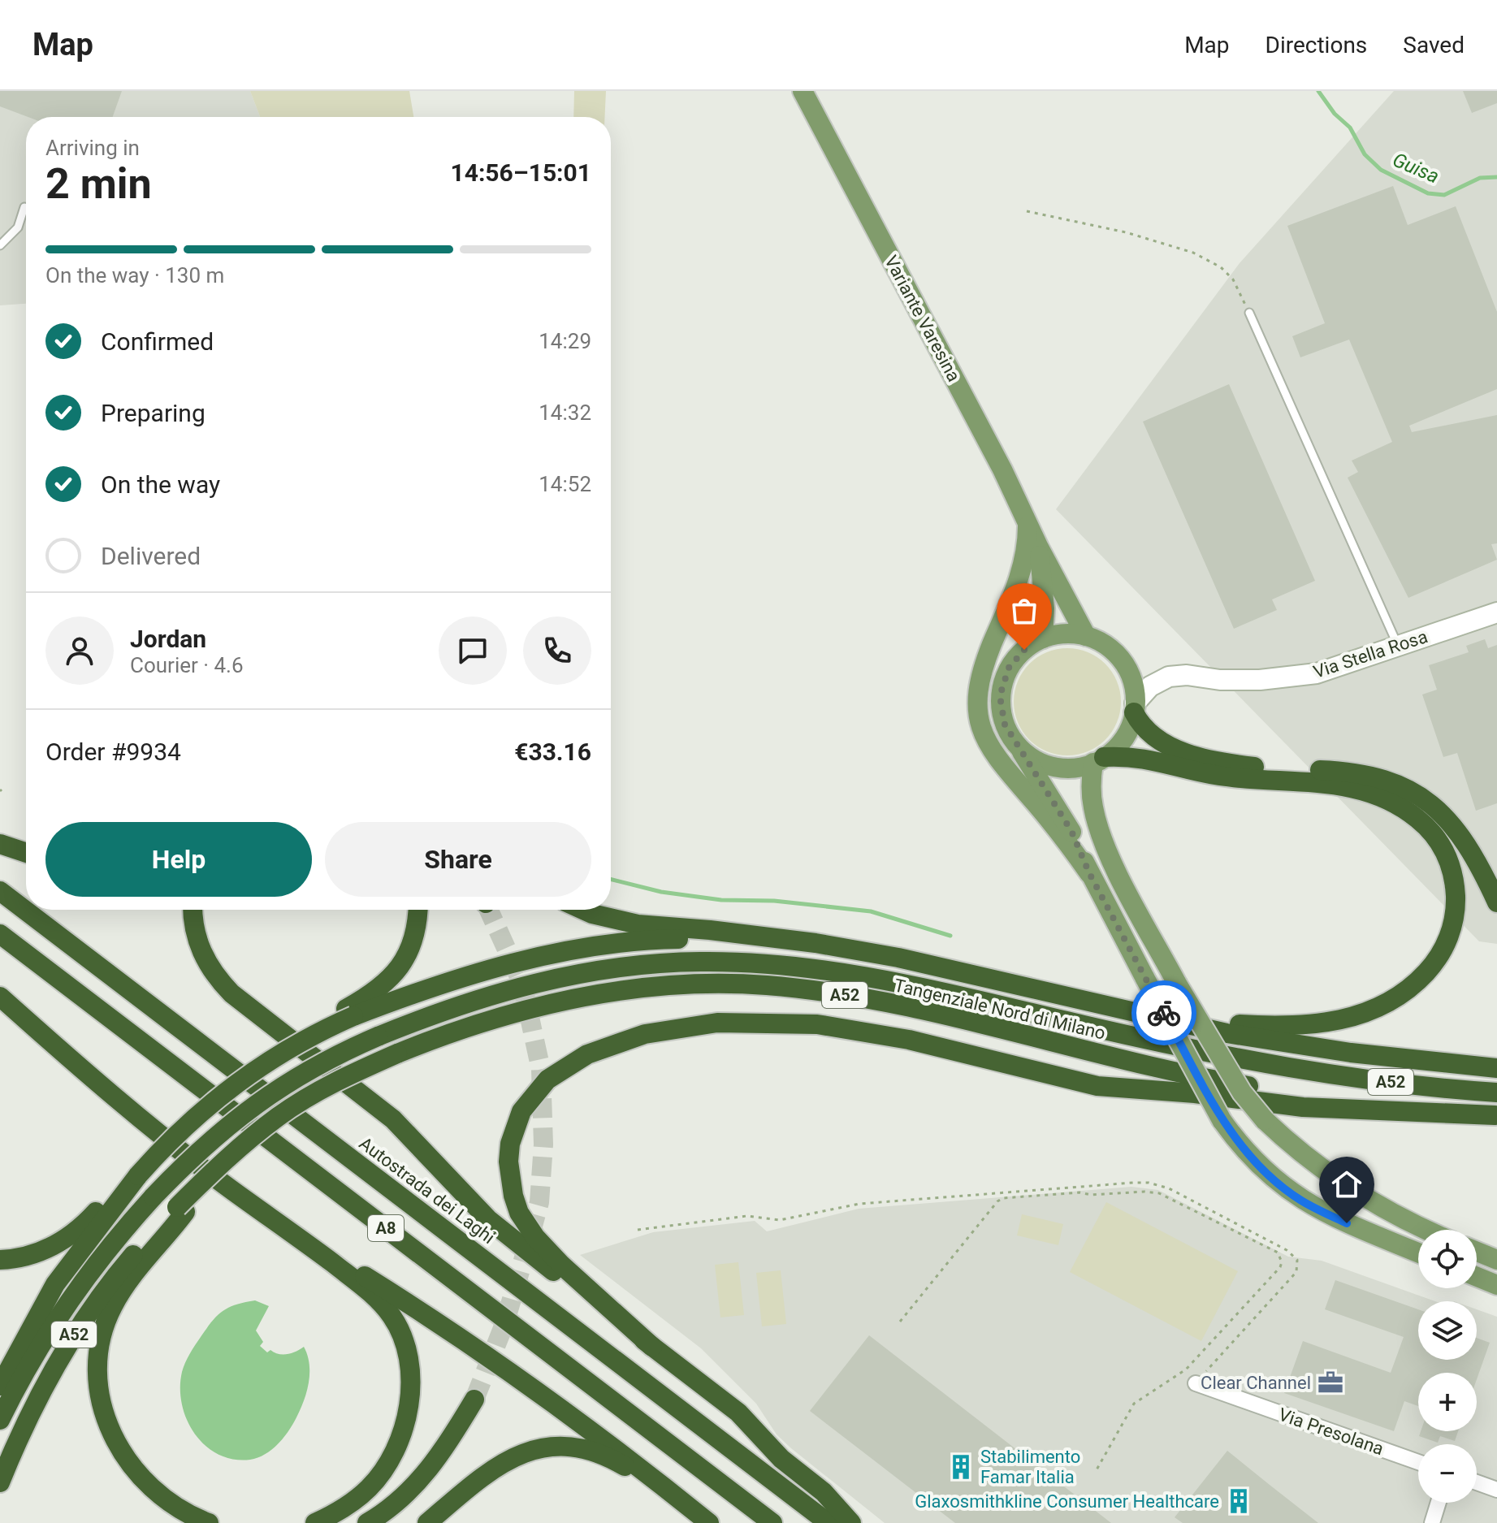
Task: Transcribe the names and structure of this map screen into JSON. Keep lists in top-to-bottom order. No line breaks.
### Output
{"streets":{"highway":["A52","Tangenziale Nord di Milano","Autostrada dei Laghi","A8"],"main road":["Variante Varesina"],"street":["Via Stella Rosa","Via Presolana"]},"crossings":[["Variante Varesina","Via Stella Rosa"]],"water":["Guisa"],"places":{"office":["Clear Channel"],"building":["Stabilimento Famar Italia","Glaxosmithkline Consumer Healthcare"]},"page":{"header":"Map","nav":["Map","Directions","Saved"],"heading":["2 min","Arriving in","14:56–15:01"],"panel":["Jordan","Courier · 4.6","Order #9934","€33.16"],"bar":"On the way · 130 m","list":[["Confirmed","14:29"],["Preparing","14:32"],["On the way","14:52"],"Delivered"],"buttons":["Help","Share"],"map_buttons":["+","−"]}}
